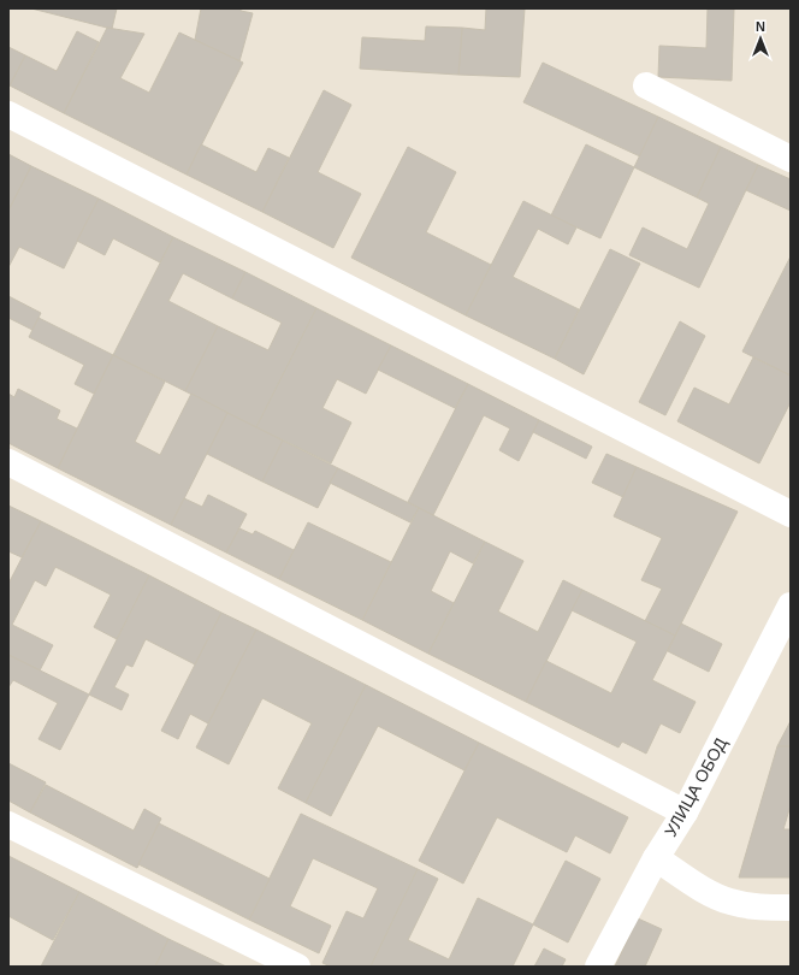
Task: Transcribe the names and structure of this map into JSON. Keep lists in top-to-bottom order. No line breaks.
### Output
{"streets":{"street":["УЛИЦА ОБОД"]},"north":"top"}
